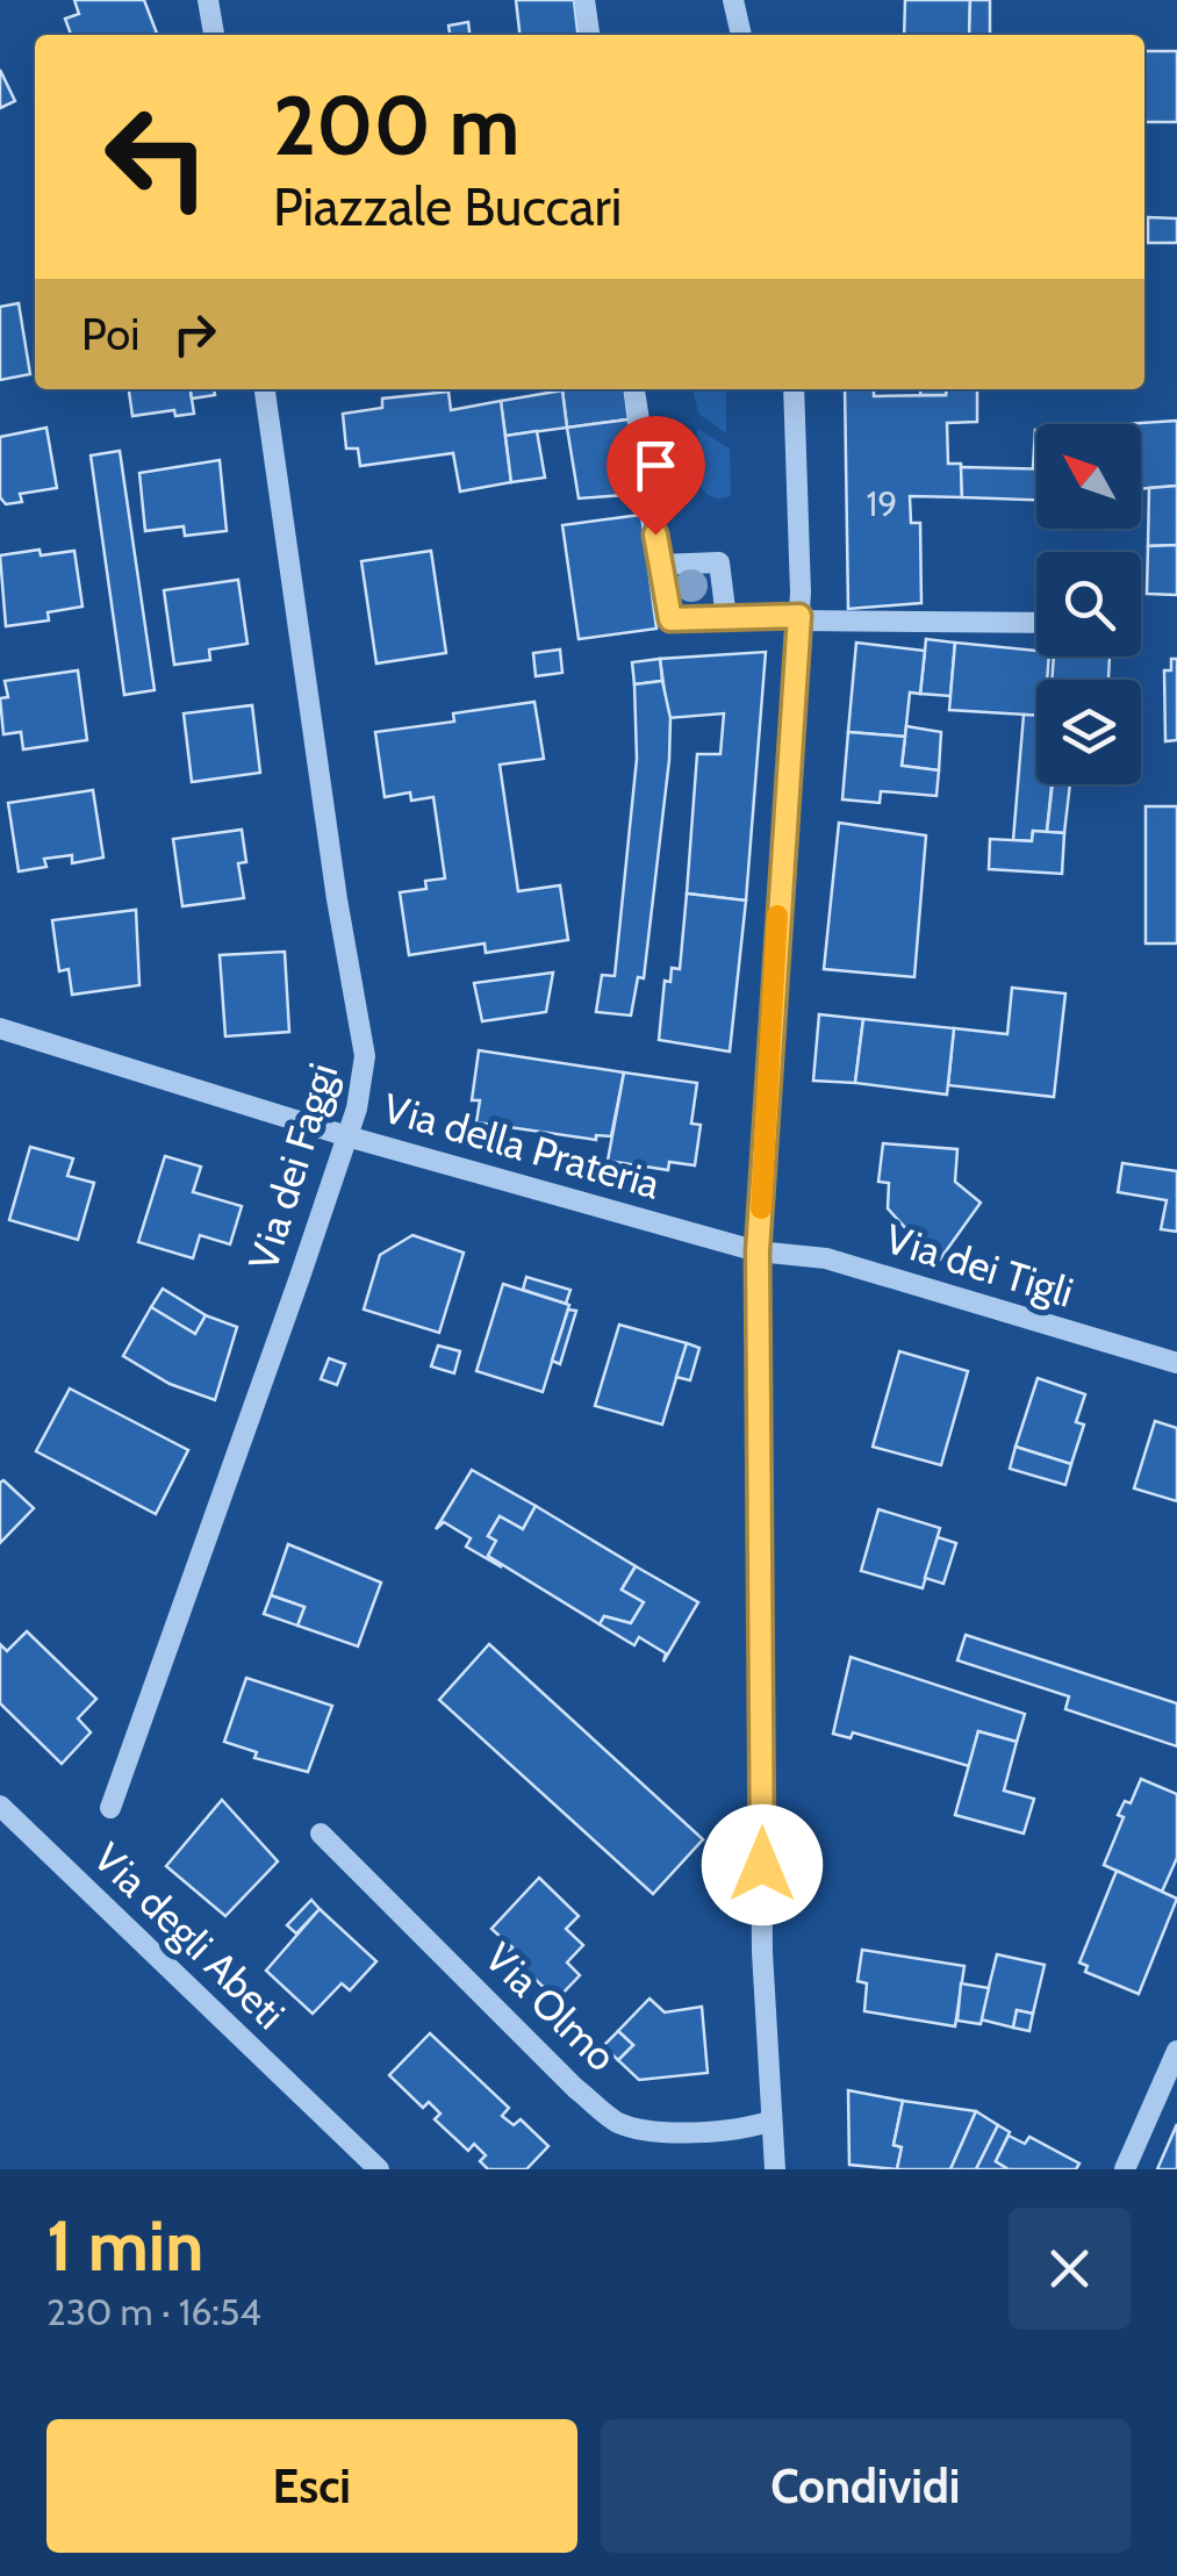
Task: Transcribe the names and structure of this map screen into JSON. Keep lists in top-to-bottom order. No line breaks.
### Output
{"streets":{"street":["Via della Prateria","Via dei Faggi","Via dei Tigli","Via degli Abeti","Via Olmo"]},"crossings":[["Via della Prateria","Via dei Faggi"],["Via della Prateria","Via dei Tigli"]],"house_numbers":["19"],"north":"top left","page":{"turn":["200 m","Piazzale Buccari"],"then":"Poi","heading":["1 min","230 m · 16:54"],"buttons":["Esci","Condividi"]}}
